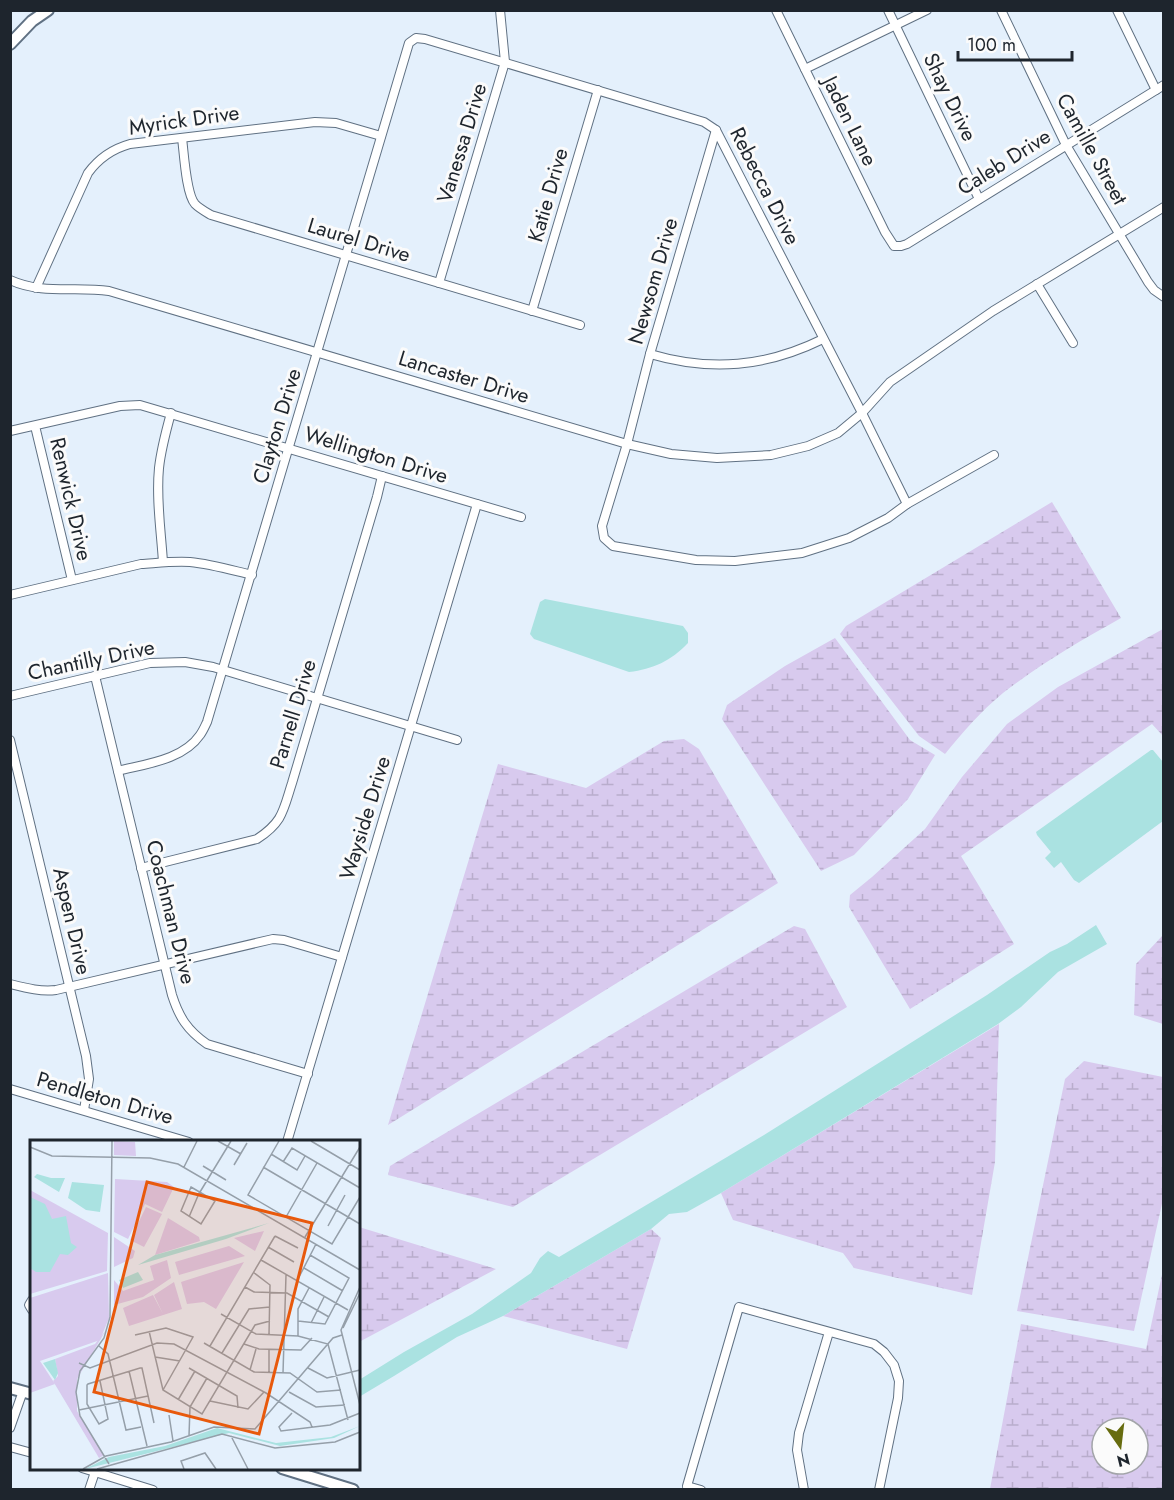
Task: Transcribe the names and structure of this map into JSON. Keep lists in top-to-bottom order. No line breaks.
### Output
{"streets":{"street":["Shay Drive","Myrick Drive","Jaden Lane","Vanessa Drive","Camille Street","Caleb Drive","Rebecca Drive","Katie Drive","Laurel Drive","Newsom Drive","Lancaster Drive","Clayton Drive","Wellington Drive","Renwick Drive","Chantilly Drive","Parnell Drive","Wayside Drive","Coachman Drive","Aspen Drive","Pendleton Drive"]},"crossings":[["Shay Drive","Caleb Drive"],["Myrick Drive","Laurel Drive"],["Myrick Drive","Lancaster Drive"],["Myrick Drive","Clayton Drive"],["Jaden Lane","Caleb Drive"],["Vanessa Drive","Rebecca Drive"],["Vanessa Drive","Laurel Drive"],["Camille Street","Caleb Drive"],["Camille Street","Lancaster Drive"],["Rebecca Drive","Katie Drive"],["Rebecca Drive","Newsom Drive"],["Rebecca Drive","Lancaster Drive"],["Rebecca Drive","Clayton Drive"],["Katie Drive","Laurel Drive"],["Laurel Drive","Clayton Drive"],["Newsom Drive","Lancaster Drive"],["Lancaster Drive","Clayton Drive"],["Clayton Drive","Wellington Drive"],["Clayton Drive","Chantilly Drive"],["Clayton Drive","Coachman Drive"],["Wellington Drive","Renwick Drive"],["Wellington Drive","Parnell Drive"],["Wellington Drive","Wayside Drive"],["Chantilly Drive","Parnell Drive"],["Chantilly Drive","Wayside Drive"],["Chantilly Drive","Coachman Drive"],["Parnell Drive","Coachman Drive"],["Wayside Drive","Coachman Drive"],["Aspen Drive","Pendleton Drive"]],"scale_bar":"100 m","north":"bottom"}
